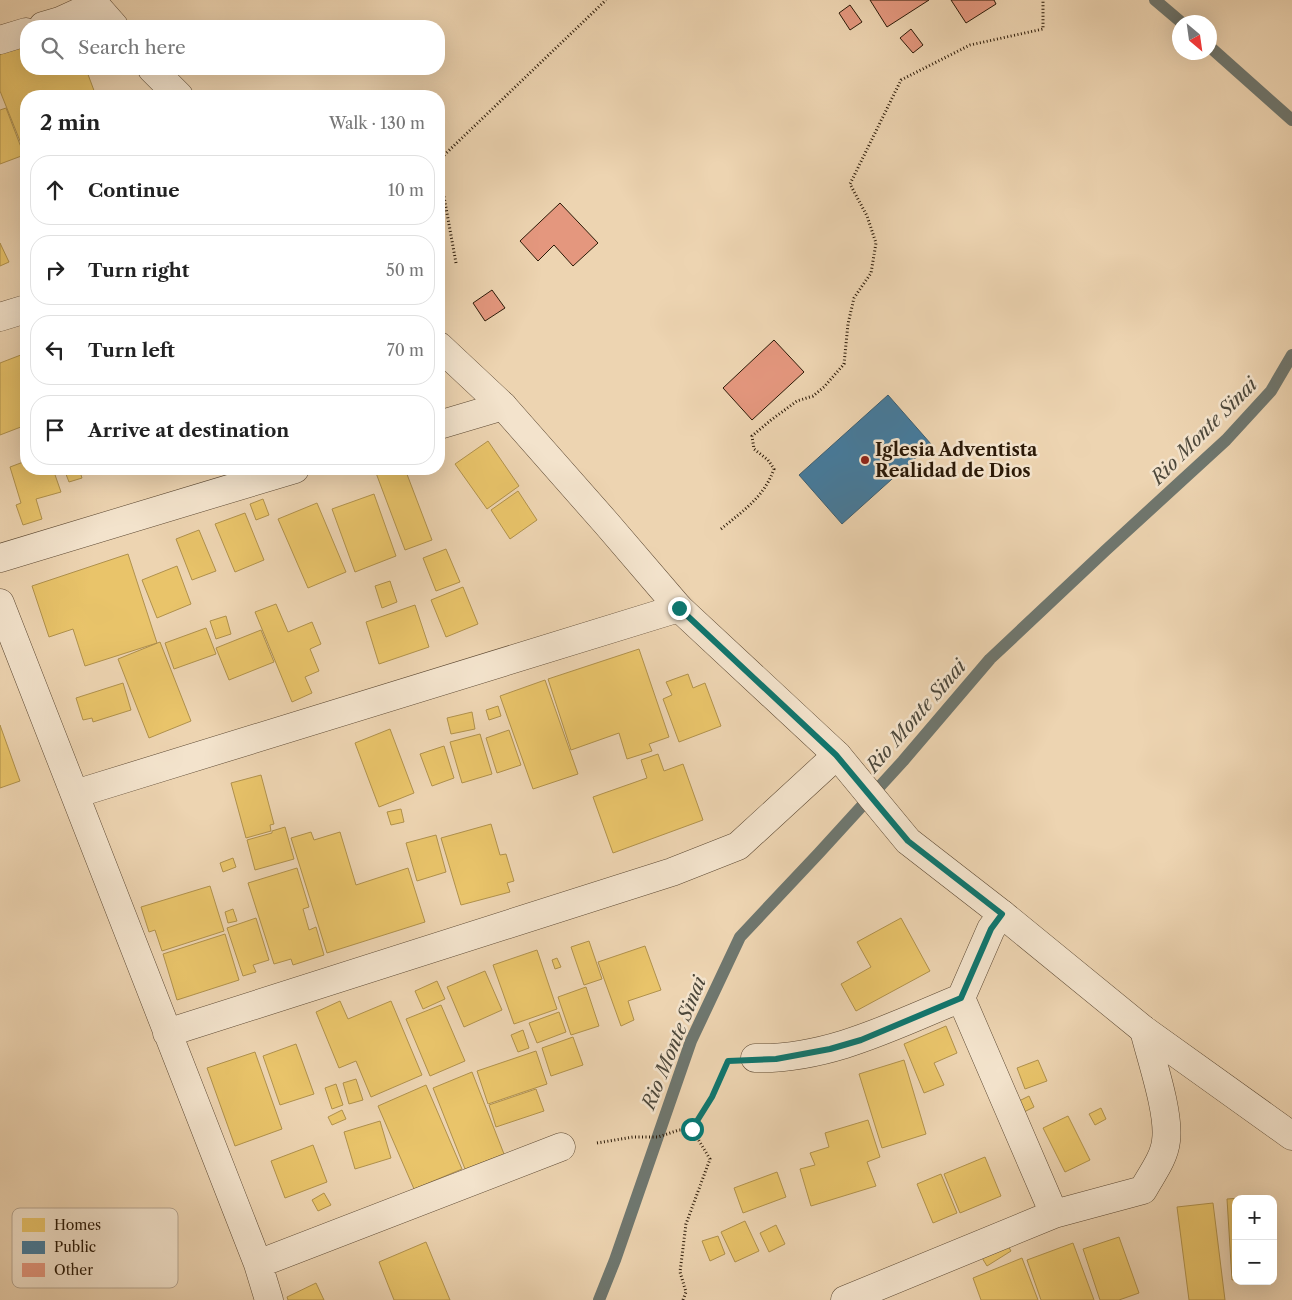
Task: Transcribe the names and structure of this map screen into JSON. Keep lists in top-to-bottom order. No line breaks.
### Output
{"water":["Rio Monte Sinai"],"places":["Iglesia Adventista Realidad de Dios"],"legend":["Homes","Public","Other"],"north":"bottom right","page":{"search":"Search here","heading":["2 min","Walk · 130 m"],"list":[["Continue","10 m"],["Turn right","50 m"],["Turn left","70 m"],"Arrive at destination"],"map_buttons":["+","−"]}}
